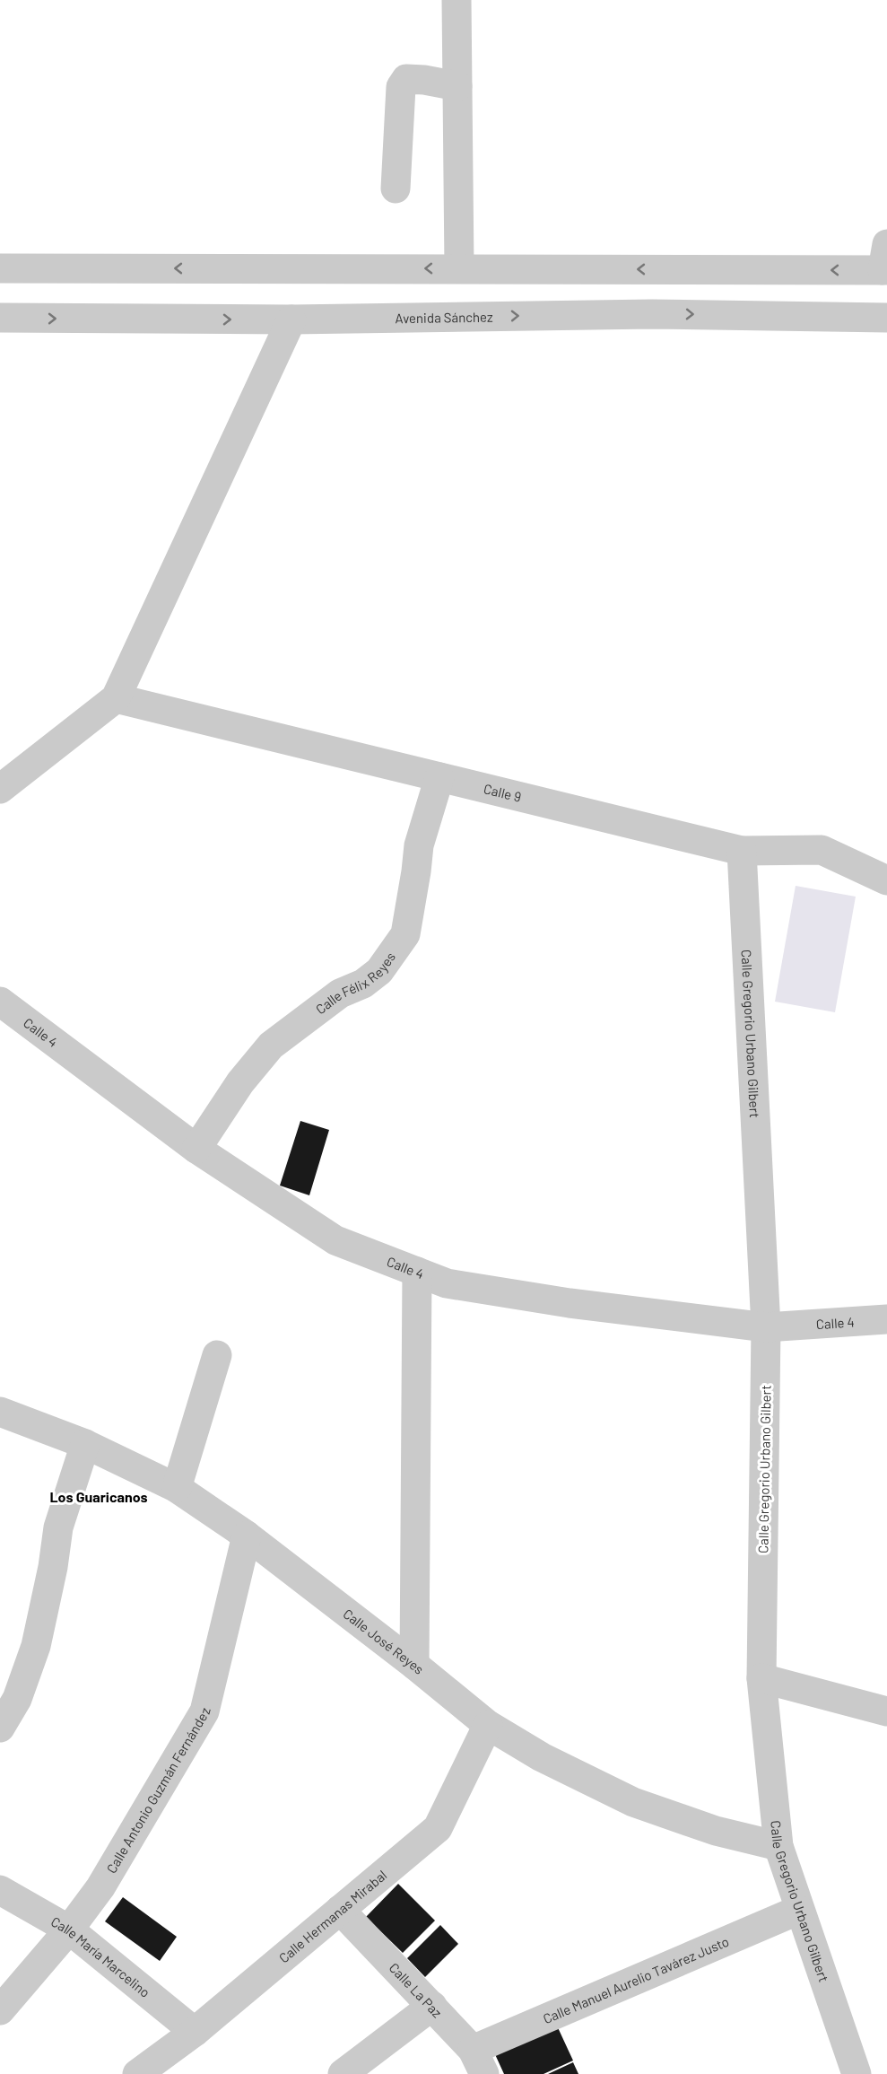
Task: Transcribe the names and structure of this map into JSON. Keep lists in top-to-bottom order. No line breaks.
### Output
{"streets":{"street":["Avenida Sánchez","Calle 9","Calle Félix Reyes","Calle 4","Calle Gregorio Urbano Gilbert","Calle José Reyes","Calle Antonio Guzmán Fernández","Calle Hermanas Mirabal","Calle María Marcelino","Calle Manuel Aurelio Tavárez Justo","Calle La Paz"]},"crossings":[["Calle 9","Calle Félix Reyes"],["Calle 9","Calle Gregorio Urbano Gilbert"],["Calle Félix Reyes","Calle 4"],["Calle 4","Calle Gregorio Urbano Gilbert"],["Calle Gregorio Urbano Gilbert","Calle José Reyes"],["Calle Gregorio Urbano Gilbert","Calle Manuel Aurelio Tavárez Justo"],["Calle José Reyes","Calle Antonio Guzmán Fernández"],["Calle José Reyes","Calle Hermanas Mirabal"],["Calle Antonio Guzmán Fernández","Calle María Marcelino"],["Calle Hermanas Mirabal","Calle María Marcelino"],["Calle Hermanas Mirabal","Calle La Paz"],["Calle Manuel Aurelio Tavárez Justo","Calle La Paz"]],"districts":["Los Guaricanos"]}
